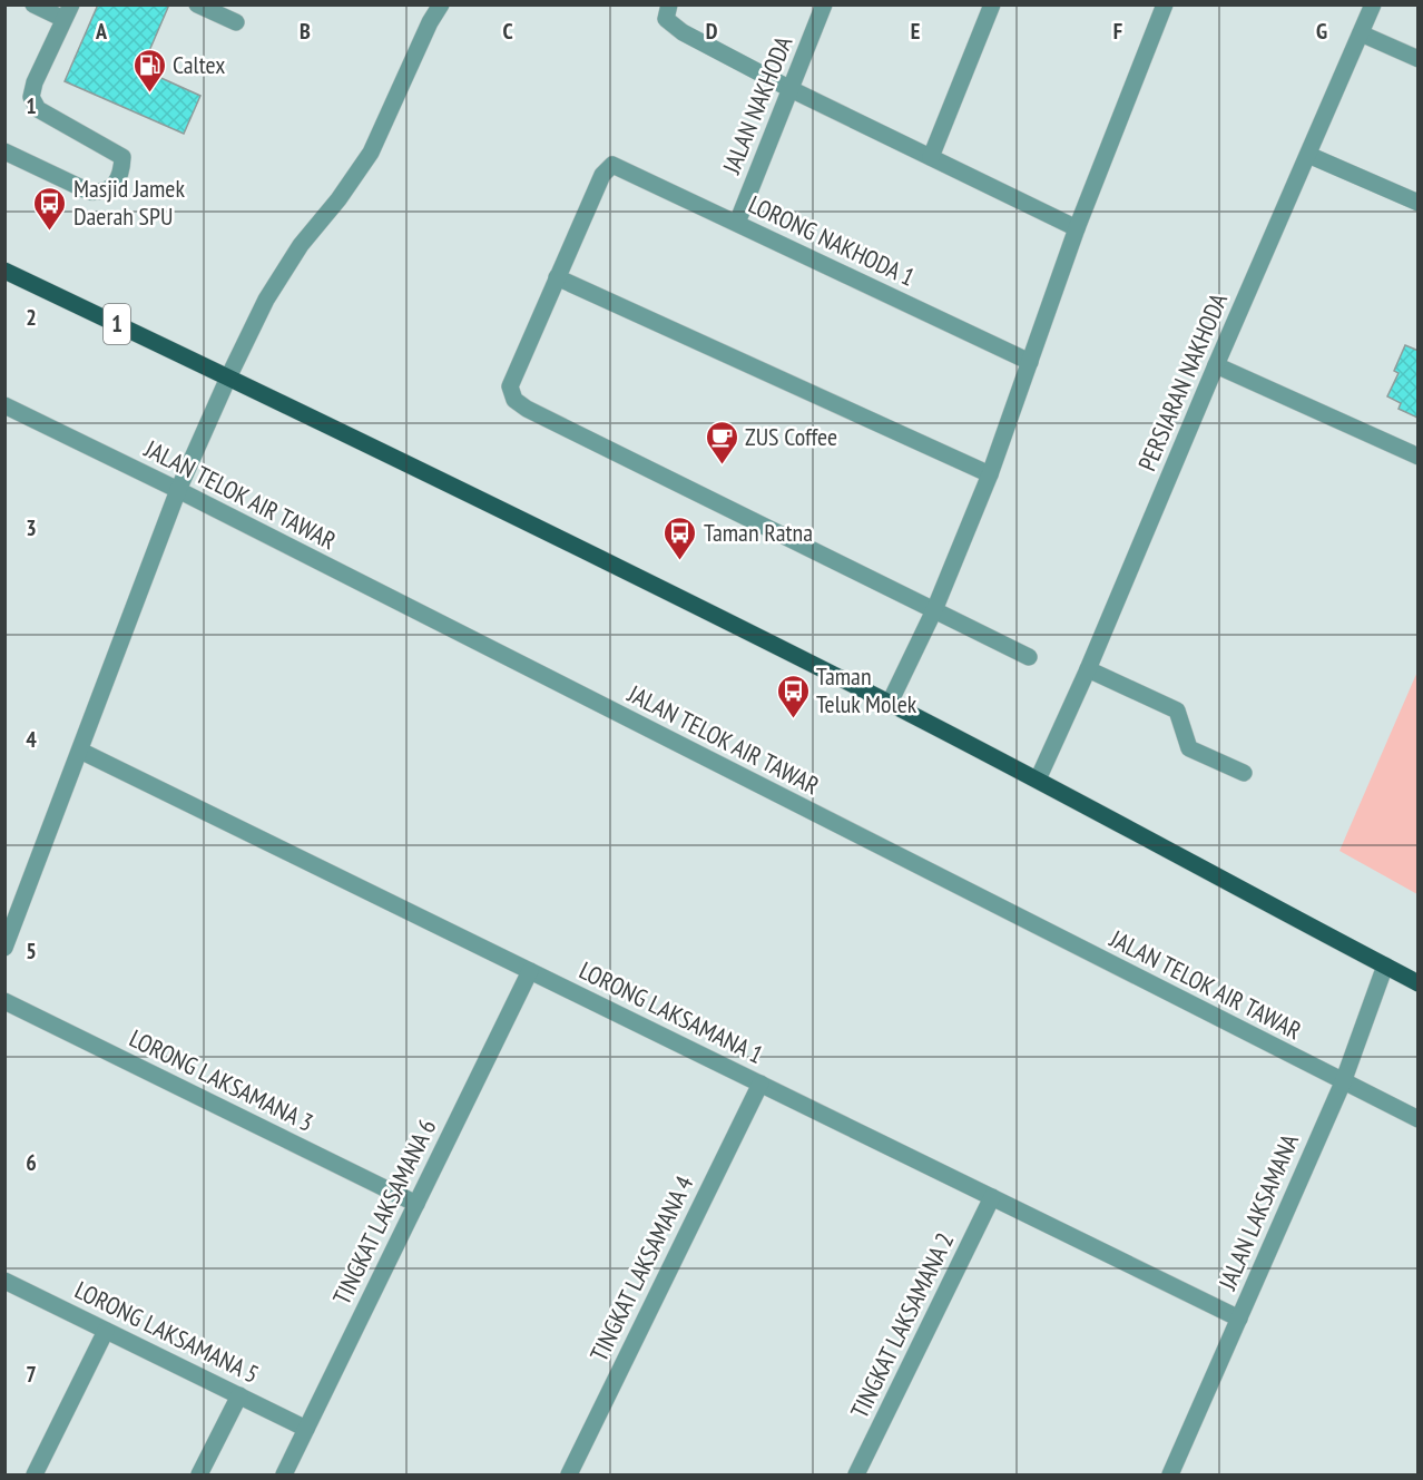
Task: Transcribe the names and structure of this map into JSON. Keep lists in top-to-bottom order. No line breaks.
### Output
{"streets":{"main road":["1"],"street":["JALAN NAKHODA","LORONG NAKHODA 1","PERSIARAN NAKHODA","JALAN TELOK AIR TAWAR","LORONG LAKSAMANA 1","LORONG LAKSAMANA 3","TINGKAT LAKSAMANA 6","JALAN LAKSAMANA","TINGKAT LAKSAMANA 4","TINGKAT LAKSAMANA 2","LORONG LAKSAMANA 5"]},"crossings":[["JALAN NAKHODA","LORONG NAKHODA 1"],["1","PERSIARAN NAKHODA"],["1","JALAN LAKSAMANA"],["JALAN TELOK AIR TAWAR","JALAN LAKSAMANA"],["LORONG LAKSAMANA 1","TINGKAT LAKSAMANA 6"],["LORONG LAKSAMANA 1","JALAN LAKSAMANA"],["LORONG LAKSAMANA 1","TINGKAT LAKSAMANA 4"],["LORONG LAKSAMANA 1","TINGKAT LAKSAMANA 2"],["LORONG LAKSAMANA 3","TINGKAT LAKSAMANA 6"],["TINGKAT LAKSAMANA 6","LORONG LAKSAMANA 5"]],"places":{"fuel station":["Caltex"],"bus stop":["Masjid Jamek Daerah SPU","Taman Ratna","Taman Teluk Molek"],"cafe":["ZUS Coffee"]},"grid":{"columns":["A","B","C","D","E","F","G"],"rows":["1","2","3","4","5","6","7"]}}
